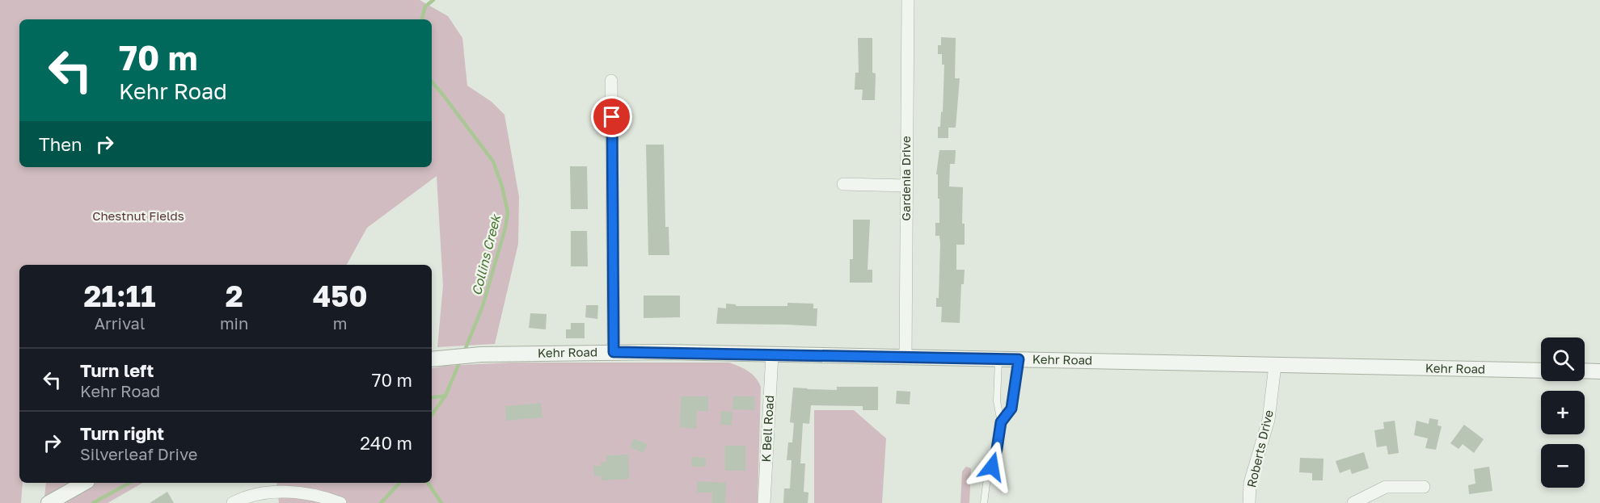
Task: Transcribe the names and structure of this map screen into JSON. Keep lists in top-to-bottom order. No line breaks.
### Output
{"streets":{"street":["Gardenia Drive","Kehr Road","K Bell Road","Roberts Drive"]},"crossings":[["Gardenia Drive","Kehr Road"],["Kehr Road","K Bell Road"],["Kehr Road","Roberts Drive"]],"water":["Collins Creek"],"parks":["Chestnut Fields"],"page":{"turn":["70 m","Kehr Road"],"then":"Then","eta":["21:11","Arrival","2","min","450","m"],"map_buttons":["+","−"],"list":[{"name":"Turn left","note":"Kehr Road","value":"70 m"},{"name":"Turn right","note":"Silverleaf Drive","value":"240 m"}]}}
